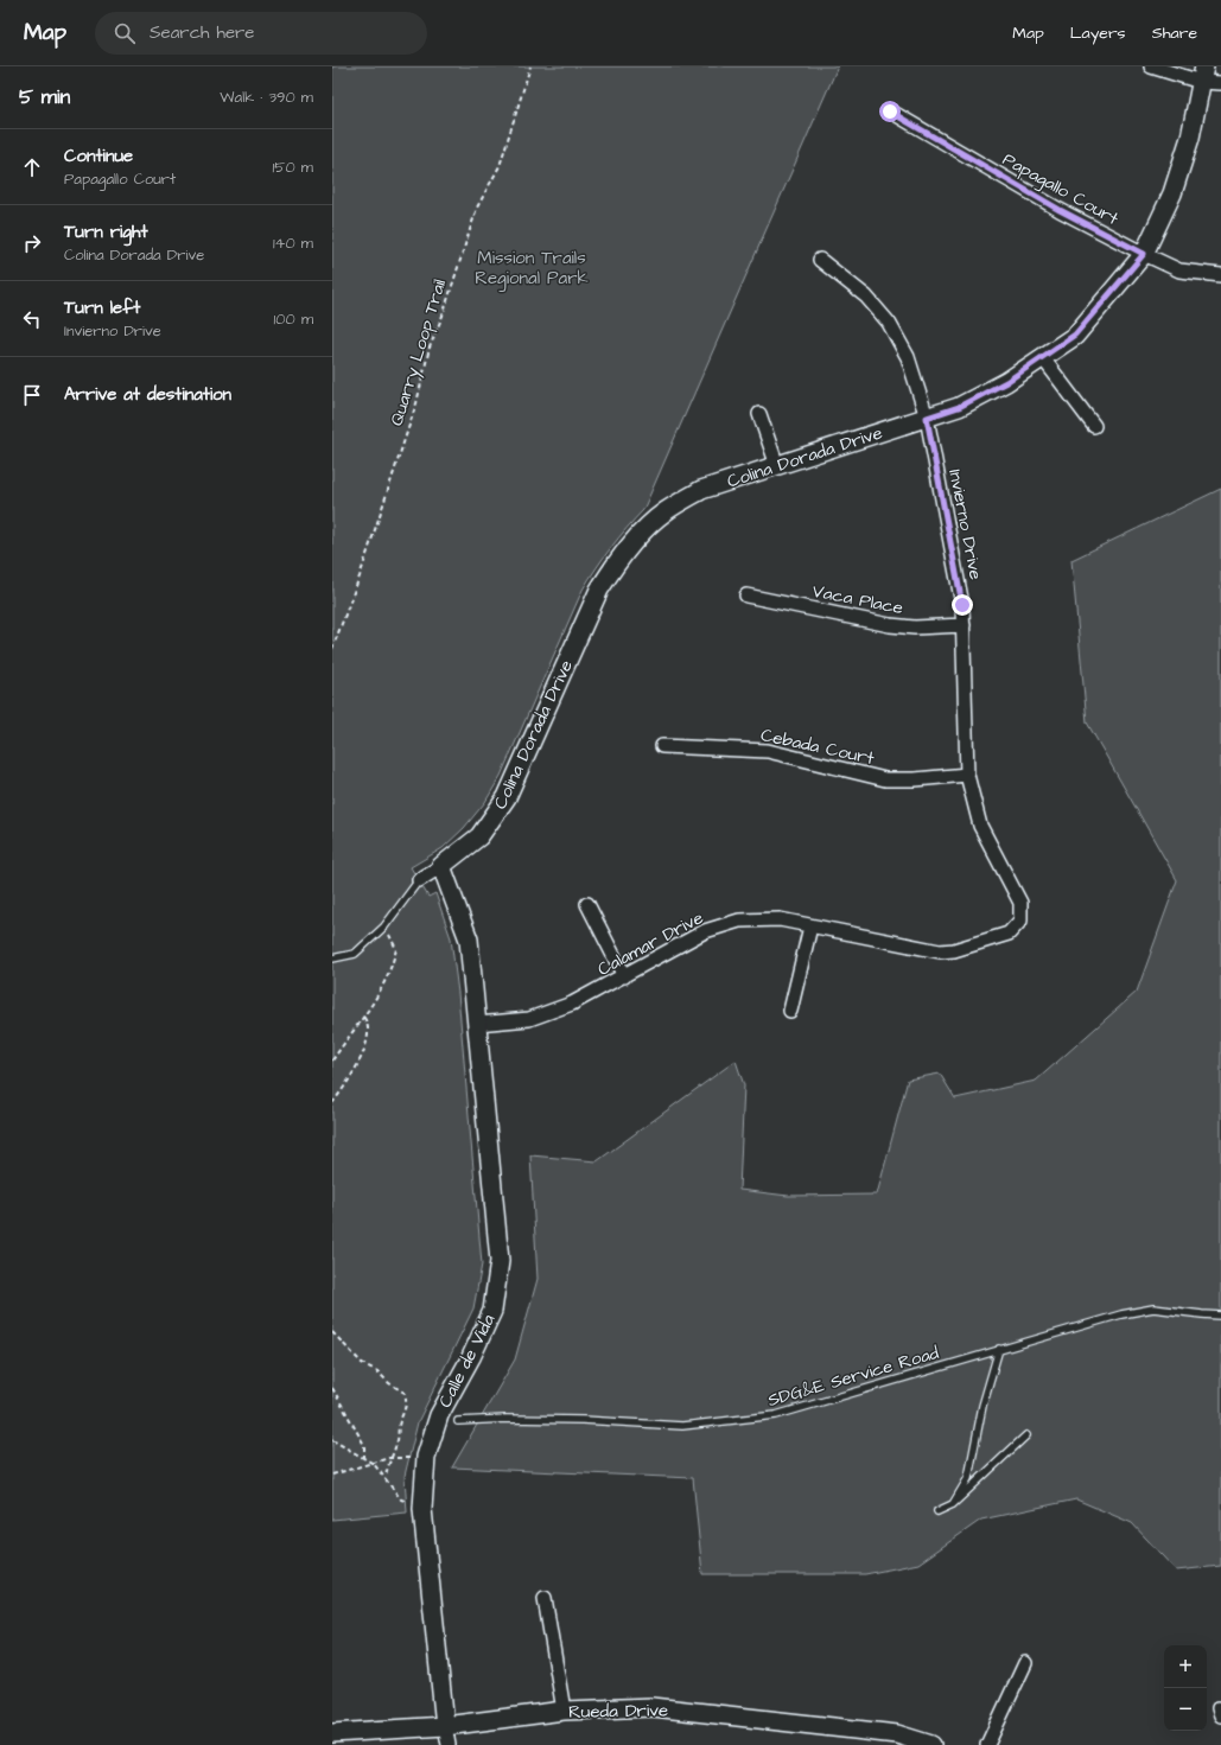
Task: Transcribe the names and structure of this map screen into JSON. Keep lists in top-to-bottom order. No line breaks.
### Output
{"streets":{"street":["Papagallo Court","Colina Dorada Drive","Invierno Drive","Vaca Place","Cebada Court","Calamar Drive","Calle de Vida","Rueda Drive"],"lane":["SDG&E Service Road"],"path":["Quarry Loop Trail"]},"crossings":[["Papagallo Court","Colina Dorada Drive"],["Colina Dorada Drive","Invierno Drive"],["Colina Dorada Drive","Calle de Vida"],["Invierno Drive","Vaca Place"],["Invierno Drive","Cebada Court"],["Invierno Drive","Calamar Drive"],["Calamar Drive","Calle de Vida"],["Calle de Vida","Rueda Drive"]],"parks":["Mission Trails Regional Park"],"page":{"header":"Map","search":"Search here","nav":["Map","Layers","Share"],"heading":["5 min","Walk · 390 m"],"list":[["Continue","Papagallo Court","150 m"],["Turn right","Colina Dorada Drive","140 m"],["Turn left","Invierno Drive","100 m"],"Arrive at destination"],"map_buttons":["+","−"]}}
